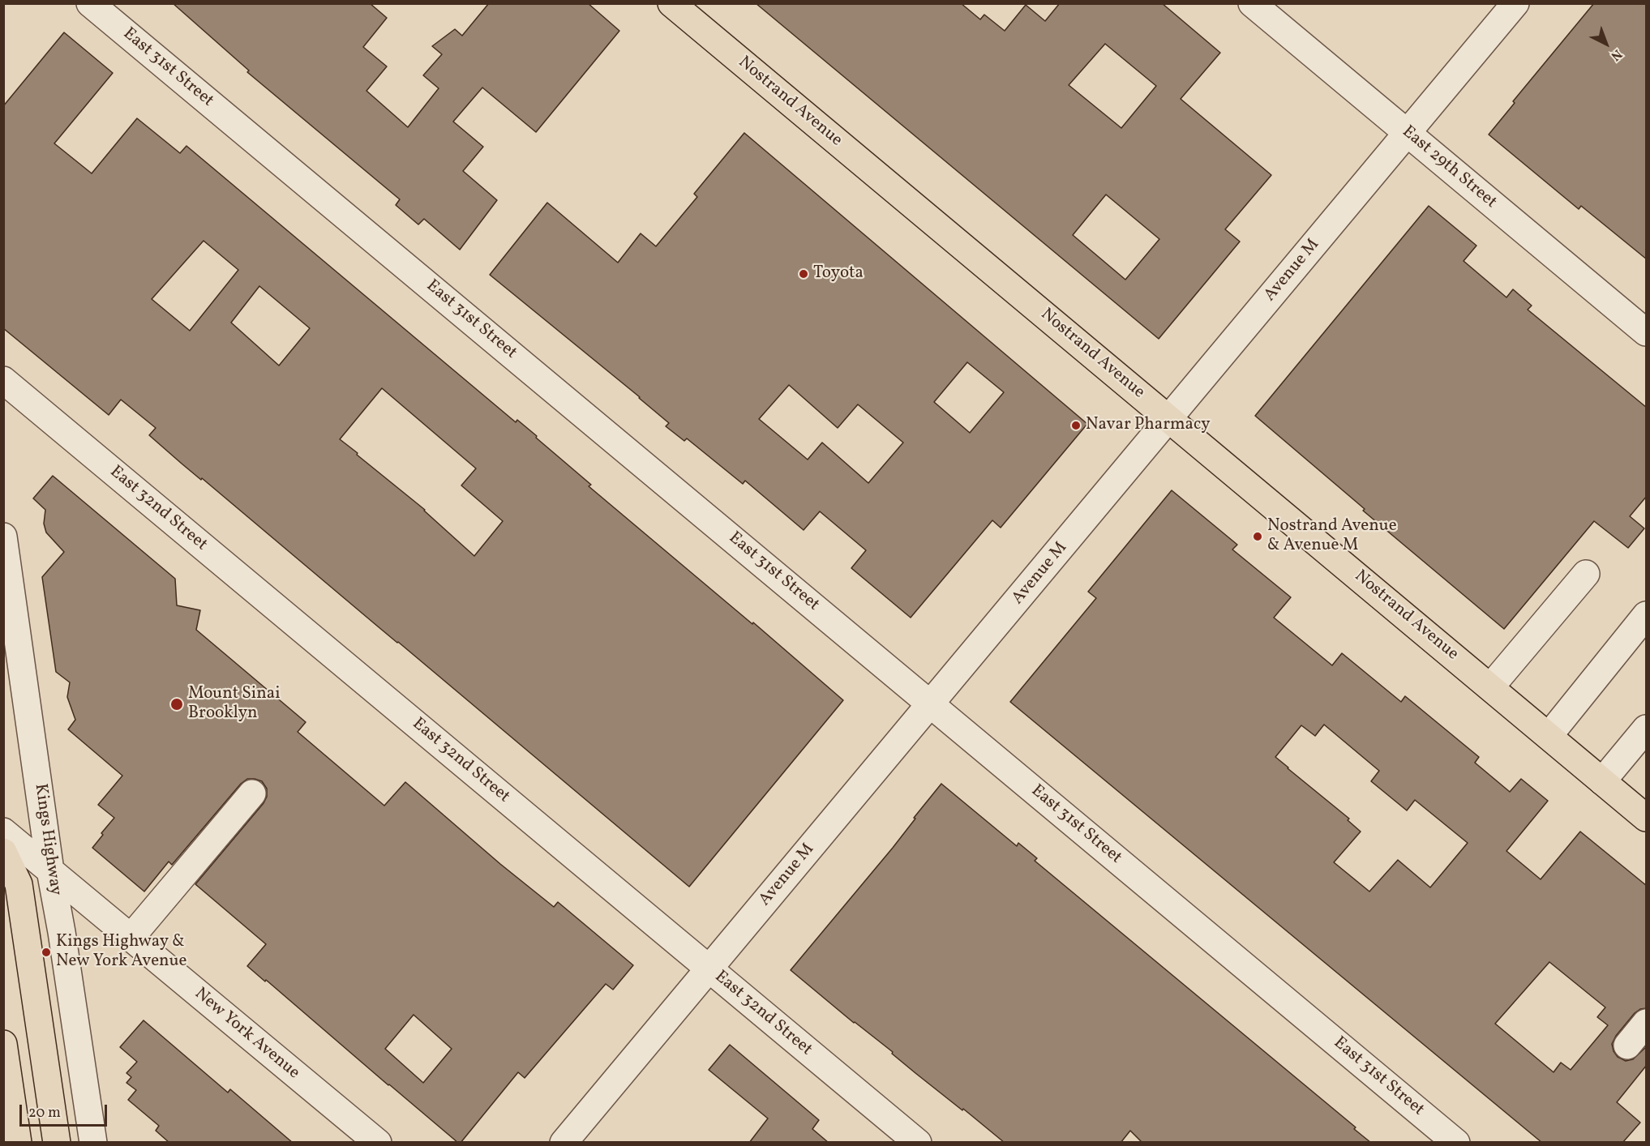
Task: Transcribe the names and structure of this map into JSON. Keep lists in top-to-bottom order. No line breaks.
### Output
{"streets":{"main road":["Nostrand Avenue","Kings Highway"],"street":["East 31st Street","East 29th Street","Avenue M","East 32nd Street","New York Avenue"]},"crossings":[["East 31st Street","Avenue M"],["Nostrand Avenue","Avenue M"],["East 29th Street","Avenue M"],["Avenue M","East 32nd Street"],["Kings Highway","New York Avenue"]],"places":["Toyota","Navar Pharmacy","Nostrand Avenue & Avenue M","Mount Sinai Brooklyn","Kings Highway & New York Avenue"],"scale_bar":"20 m","north":"bottom right"}
